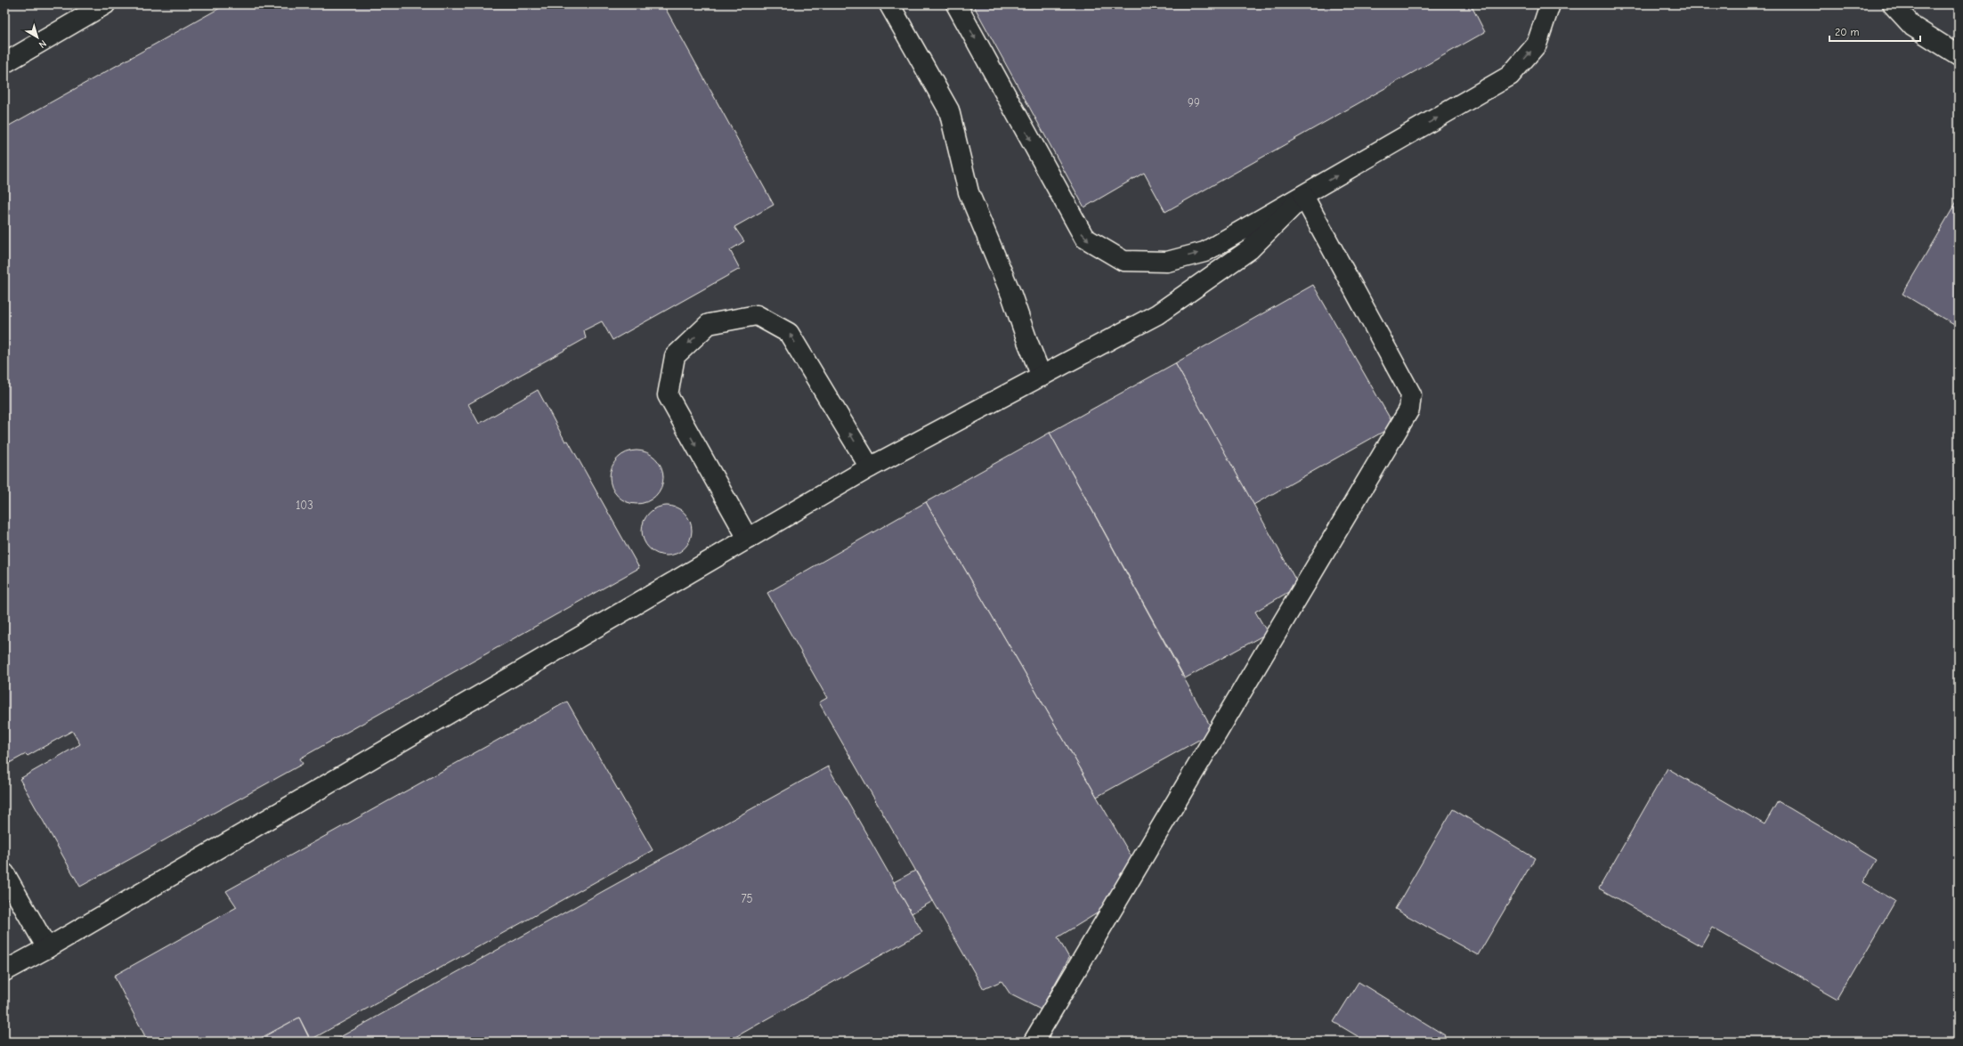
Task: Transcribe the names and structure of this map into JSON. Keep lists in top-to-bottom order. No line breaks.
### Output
{"house_numbers":["99","103","75"],"scale_bar":"20 m","north":"bottom right"}
